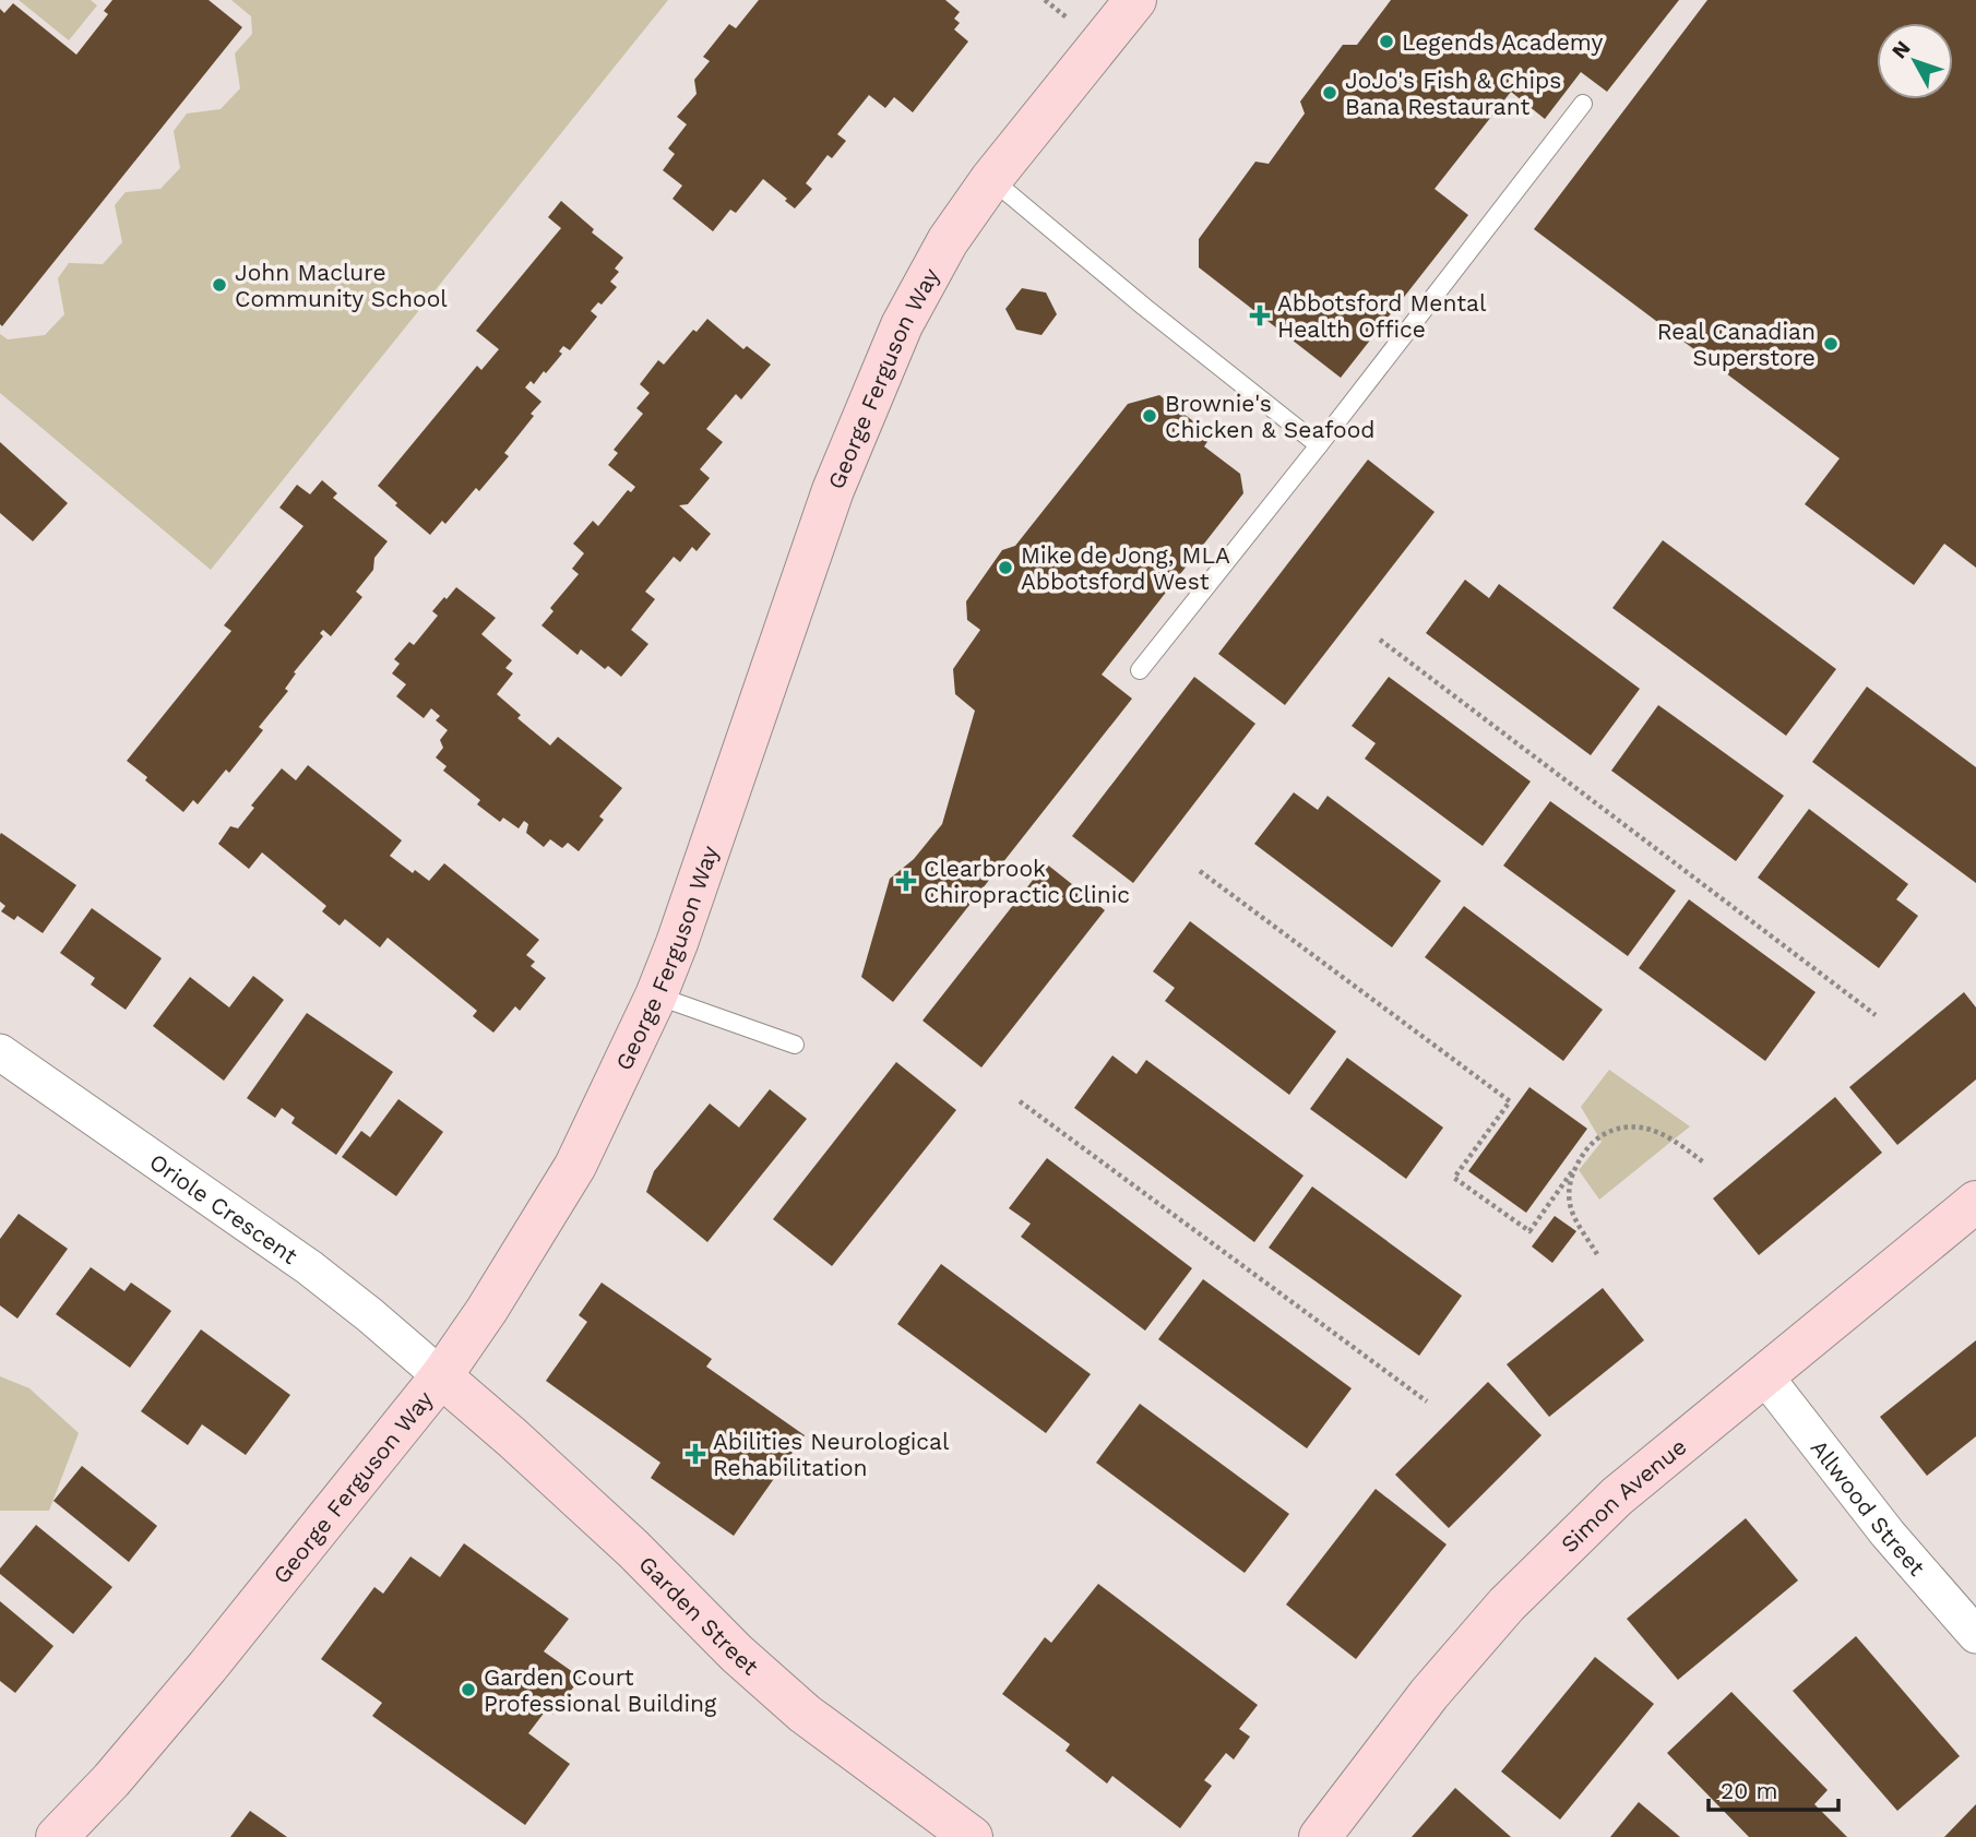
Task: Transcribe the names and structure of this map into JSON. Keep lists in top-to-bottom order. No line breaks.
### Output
{"streets":{"main road":["George Ferguson Way","Simon Avenue","Garden Street"],"street":["Oriole Crescent","Allwood Street"]},"crossings":[["George Ferguson Way","Oriole Crescent"],["George Ferguson Way","Garden Street"],["Oriole Crescent","Garden Street"],["Simon Avenue","Allwood Street"]],"places":{"other":["Legends Academy","JoJo's Fish & Chips Bana Restaurant","John Maclure Community School","Real Canadian Superstore","Brownie's Chicken & Seafood","Mike de Jong, MLA Abbotsford West","Garden Court Professional Building"],"health":["Abbotsford Mental Health Office","Clearbrook Chiropractic Clinic","Abilities Neurological Rehabilitation"]},"scale_bar":"20 m","north":"top left"}
